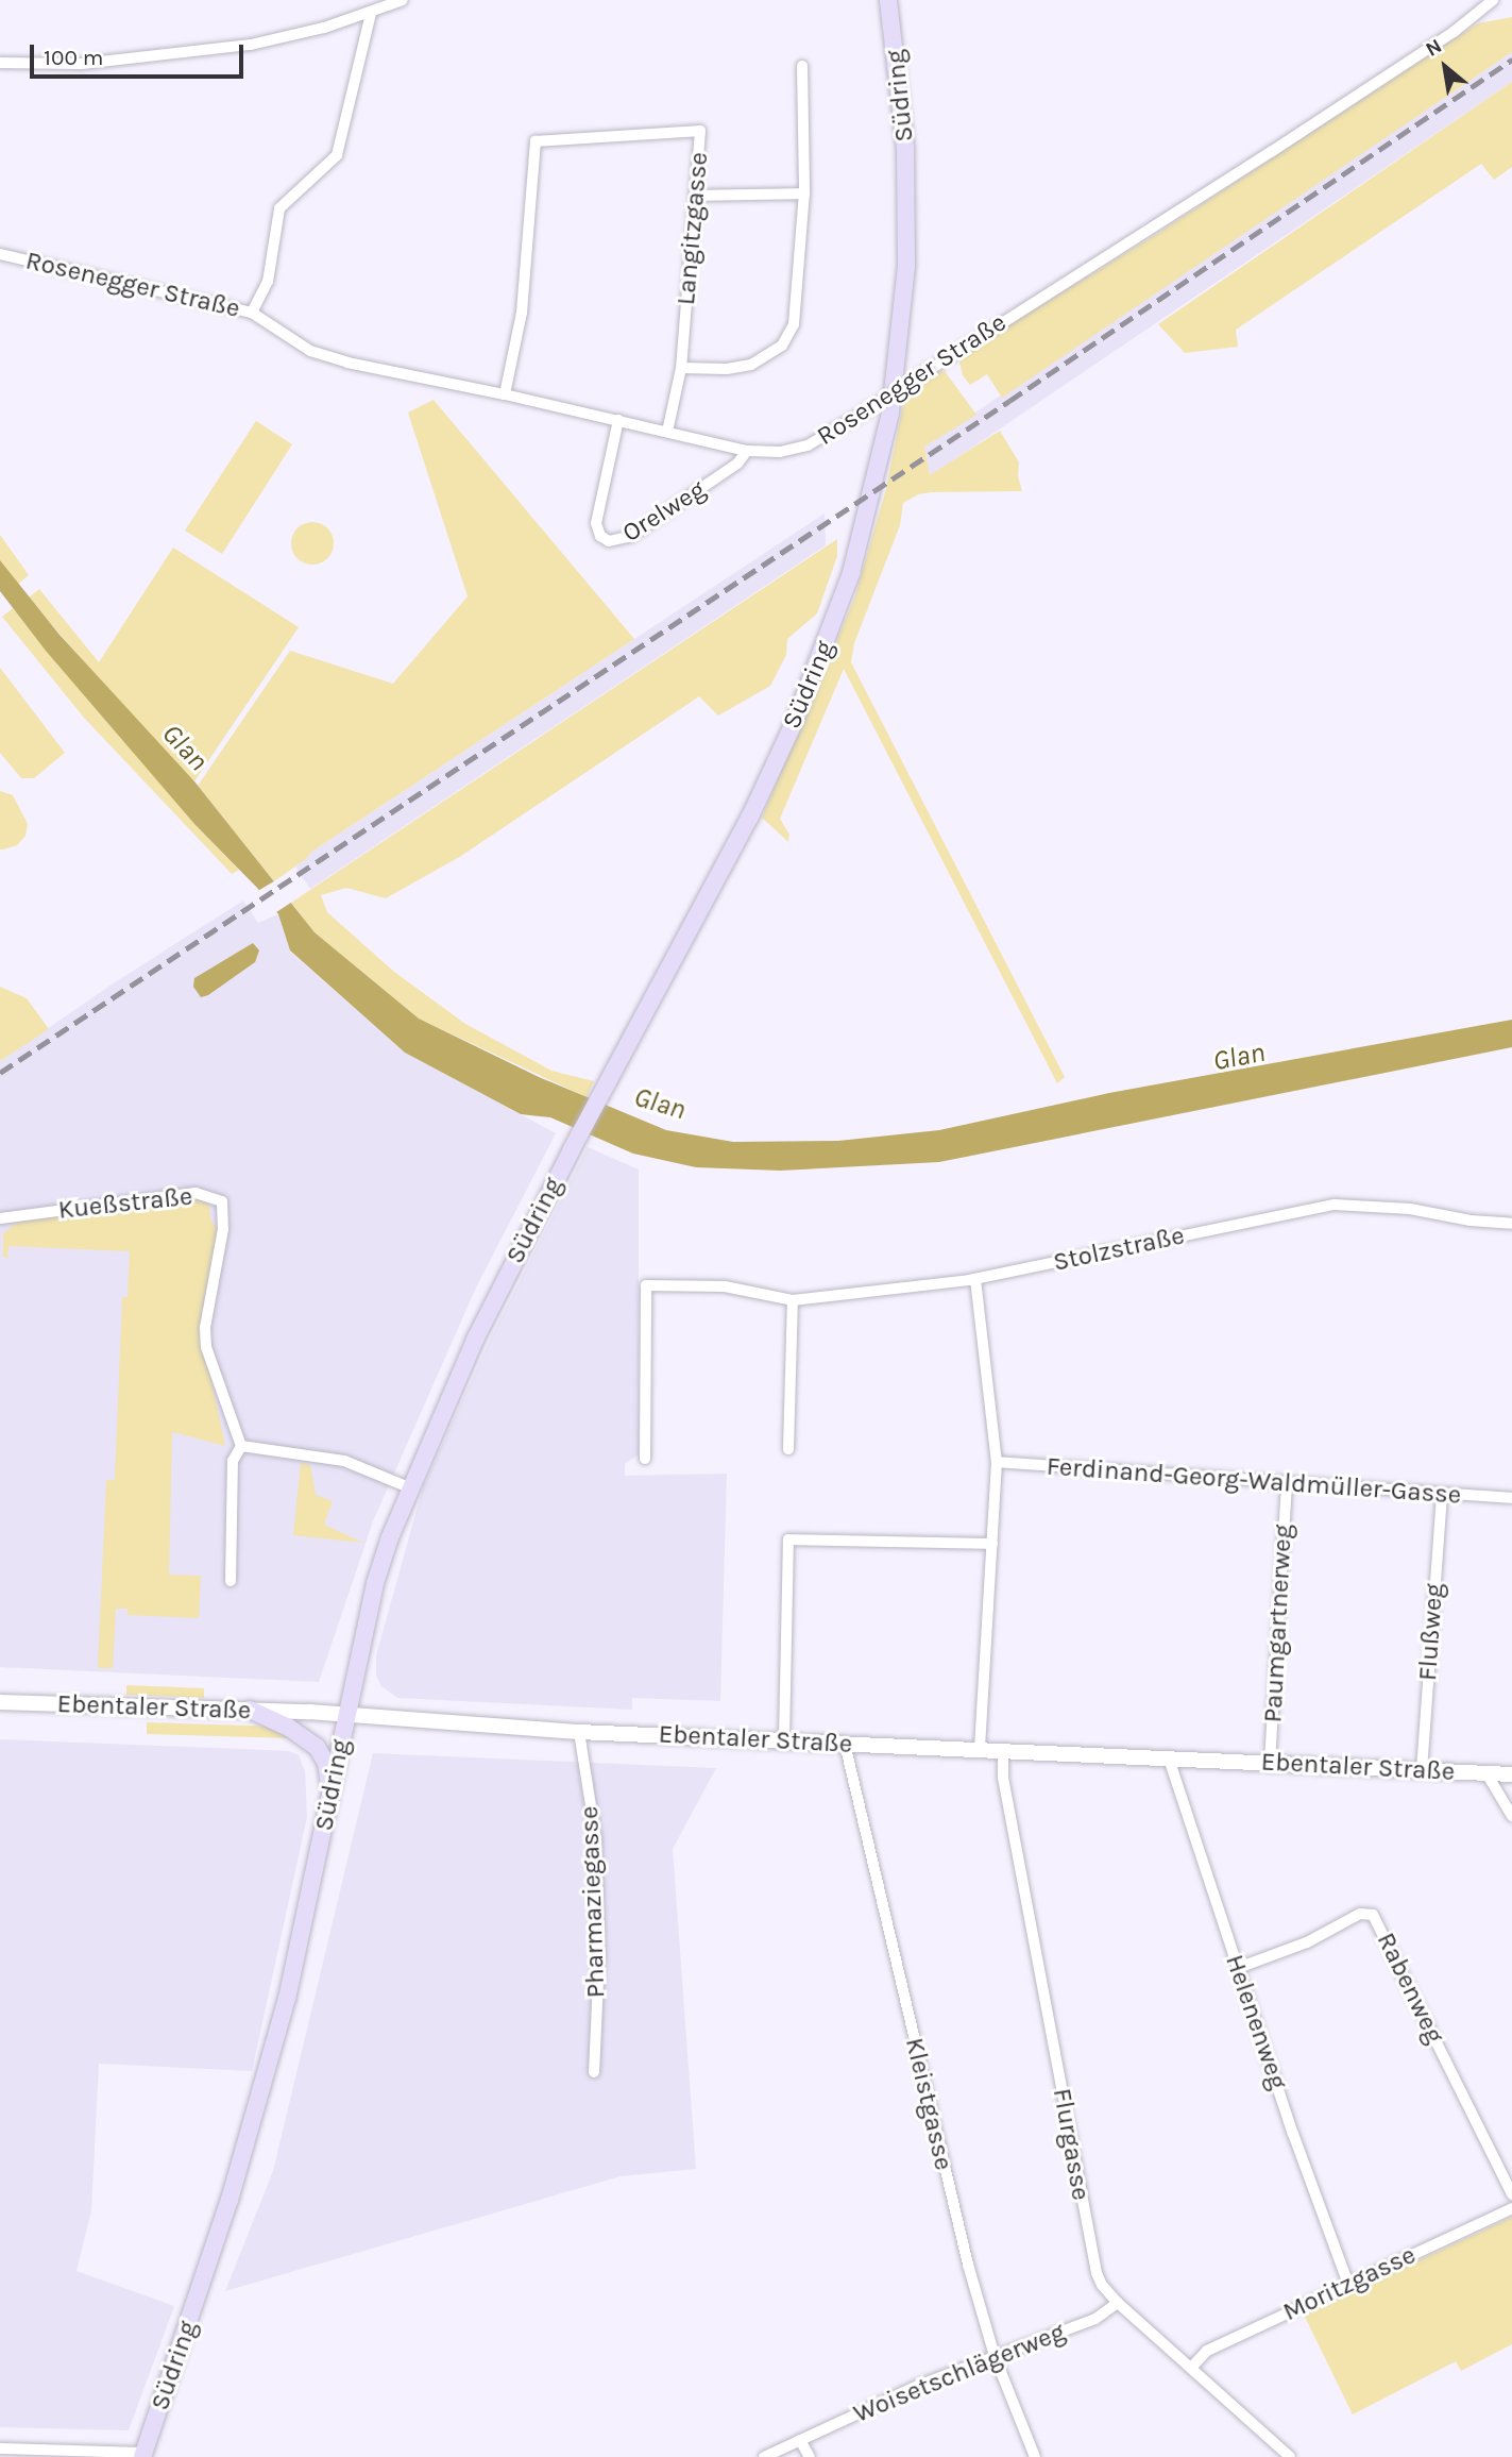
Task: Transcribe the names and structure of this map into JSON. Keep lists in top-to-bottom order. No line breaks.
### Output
{"streets":{"main road":["Südring","Ebentaler Straße"],"street":["Langitzgasse","Rosenegger Straße","Orelweg","Kueßstraße","Stolzstraße","Ferdinand-Georg-Waldmüller-Gasse","Paumgartnerweg","Flußweg","Pharmaziegasse","Rabenweg","Helenenweg","Kleistgasse","Flurgasse","Moritzgasse","Woisetschlägerweg"]},"crossings":[["Südring","Ebentaler Straße"],["Langitzgasse","Rosenegger Straße"],["Rosenegger Straße","Orelweg"],["Ferdinand-Georg-Waldmüller-Gasse","Paumgartnerweg"],["Ferdinand-Georg-Waldmüller-Gasse","Flußweg"],["Paumgartnerweg","Ebentaler Straße"],["Flußweg","Ebentaler Straße"],["Ebentaler Straße","Pharmaziegasse"],["Ebentaler Straße","Helenenweg"],["Ebentaler Straße","Kleistgasse"],["Ebentaler Straße","Flurgasse"],["Rabenweg","Helenenweg"],["Helenenweg","Moritzgasse"],["Kleistgasse","Woisetschlägerweg"],["Flurgasse","Moritzgasse"],["Flurgasse","Woisetschlägerweg"]],"water":["Glan"],"scale_bar":"100 m","north":"top left"}
